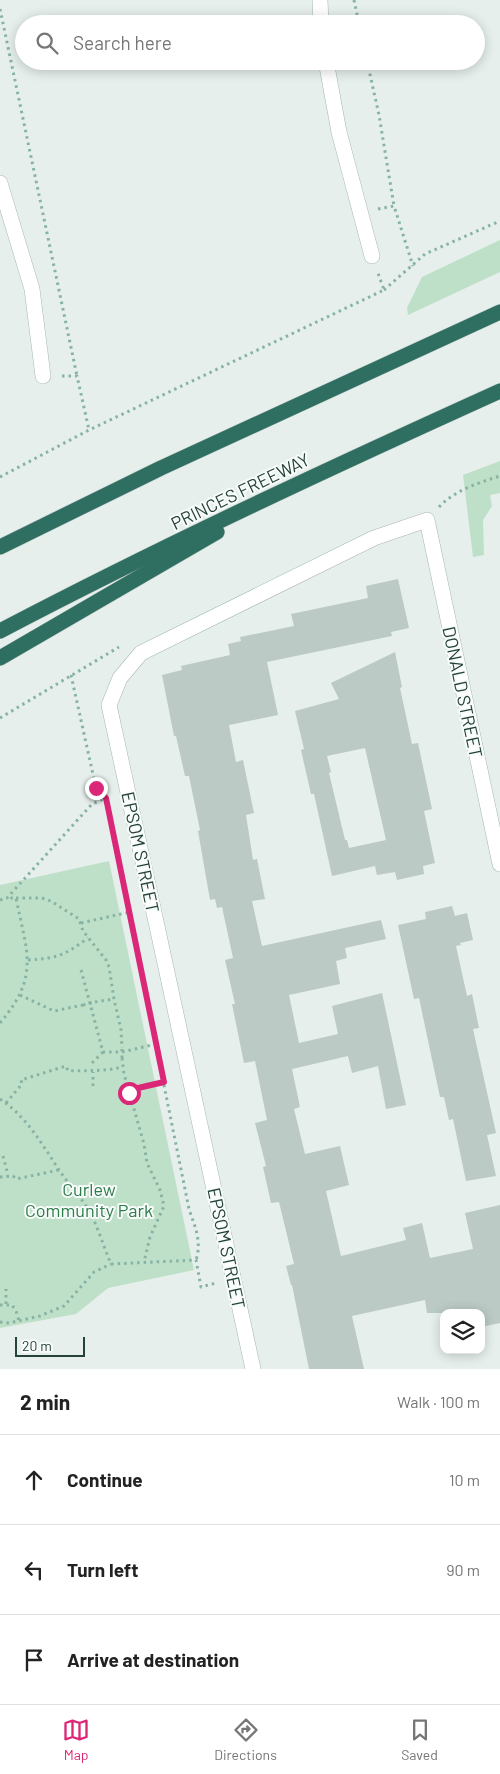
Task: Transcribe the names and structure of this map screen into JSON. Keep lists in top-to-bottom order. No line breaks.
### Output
{"streets":{"highway":["PRINCES FREEWAY"],"street":["DONALD STREET","EPSOM STREET"]},"crossings":[["DONALD STREET","EPSOM STREET"]],"parks":["Curlew Community Park"],"scale_bar":"20 m","page":{"search":"Search here","scale":"20 m","heading":["2 min","Walk · 100 m"],"list":[["Continue","10 m"],["Turn left","90 m"],"Arrive at destination"],"nav":["Map","Directions","Saved"]}}
